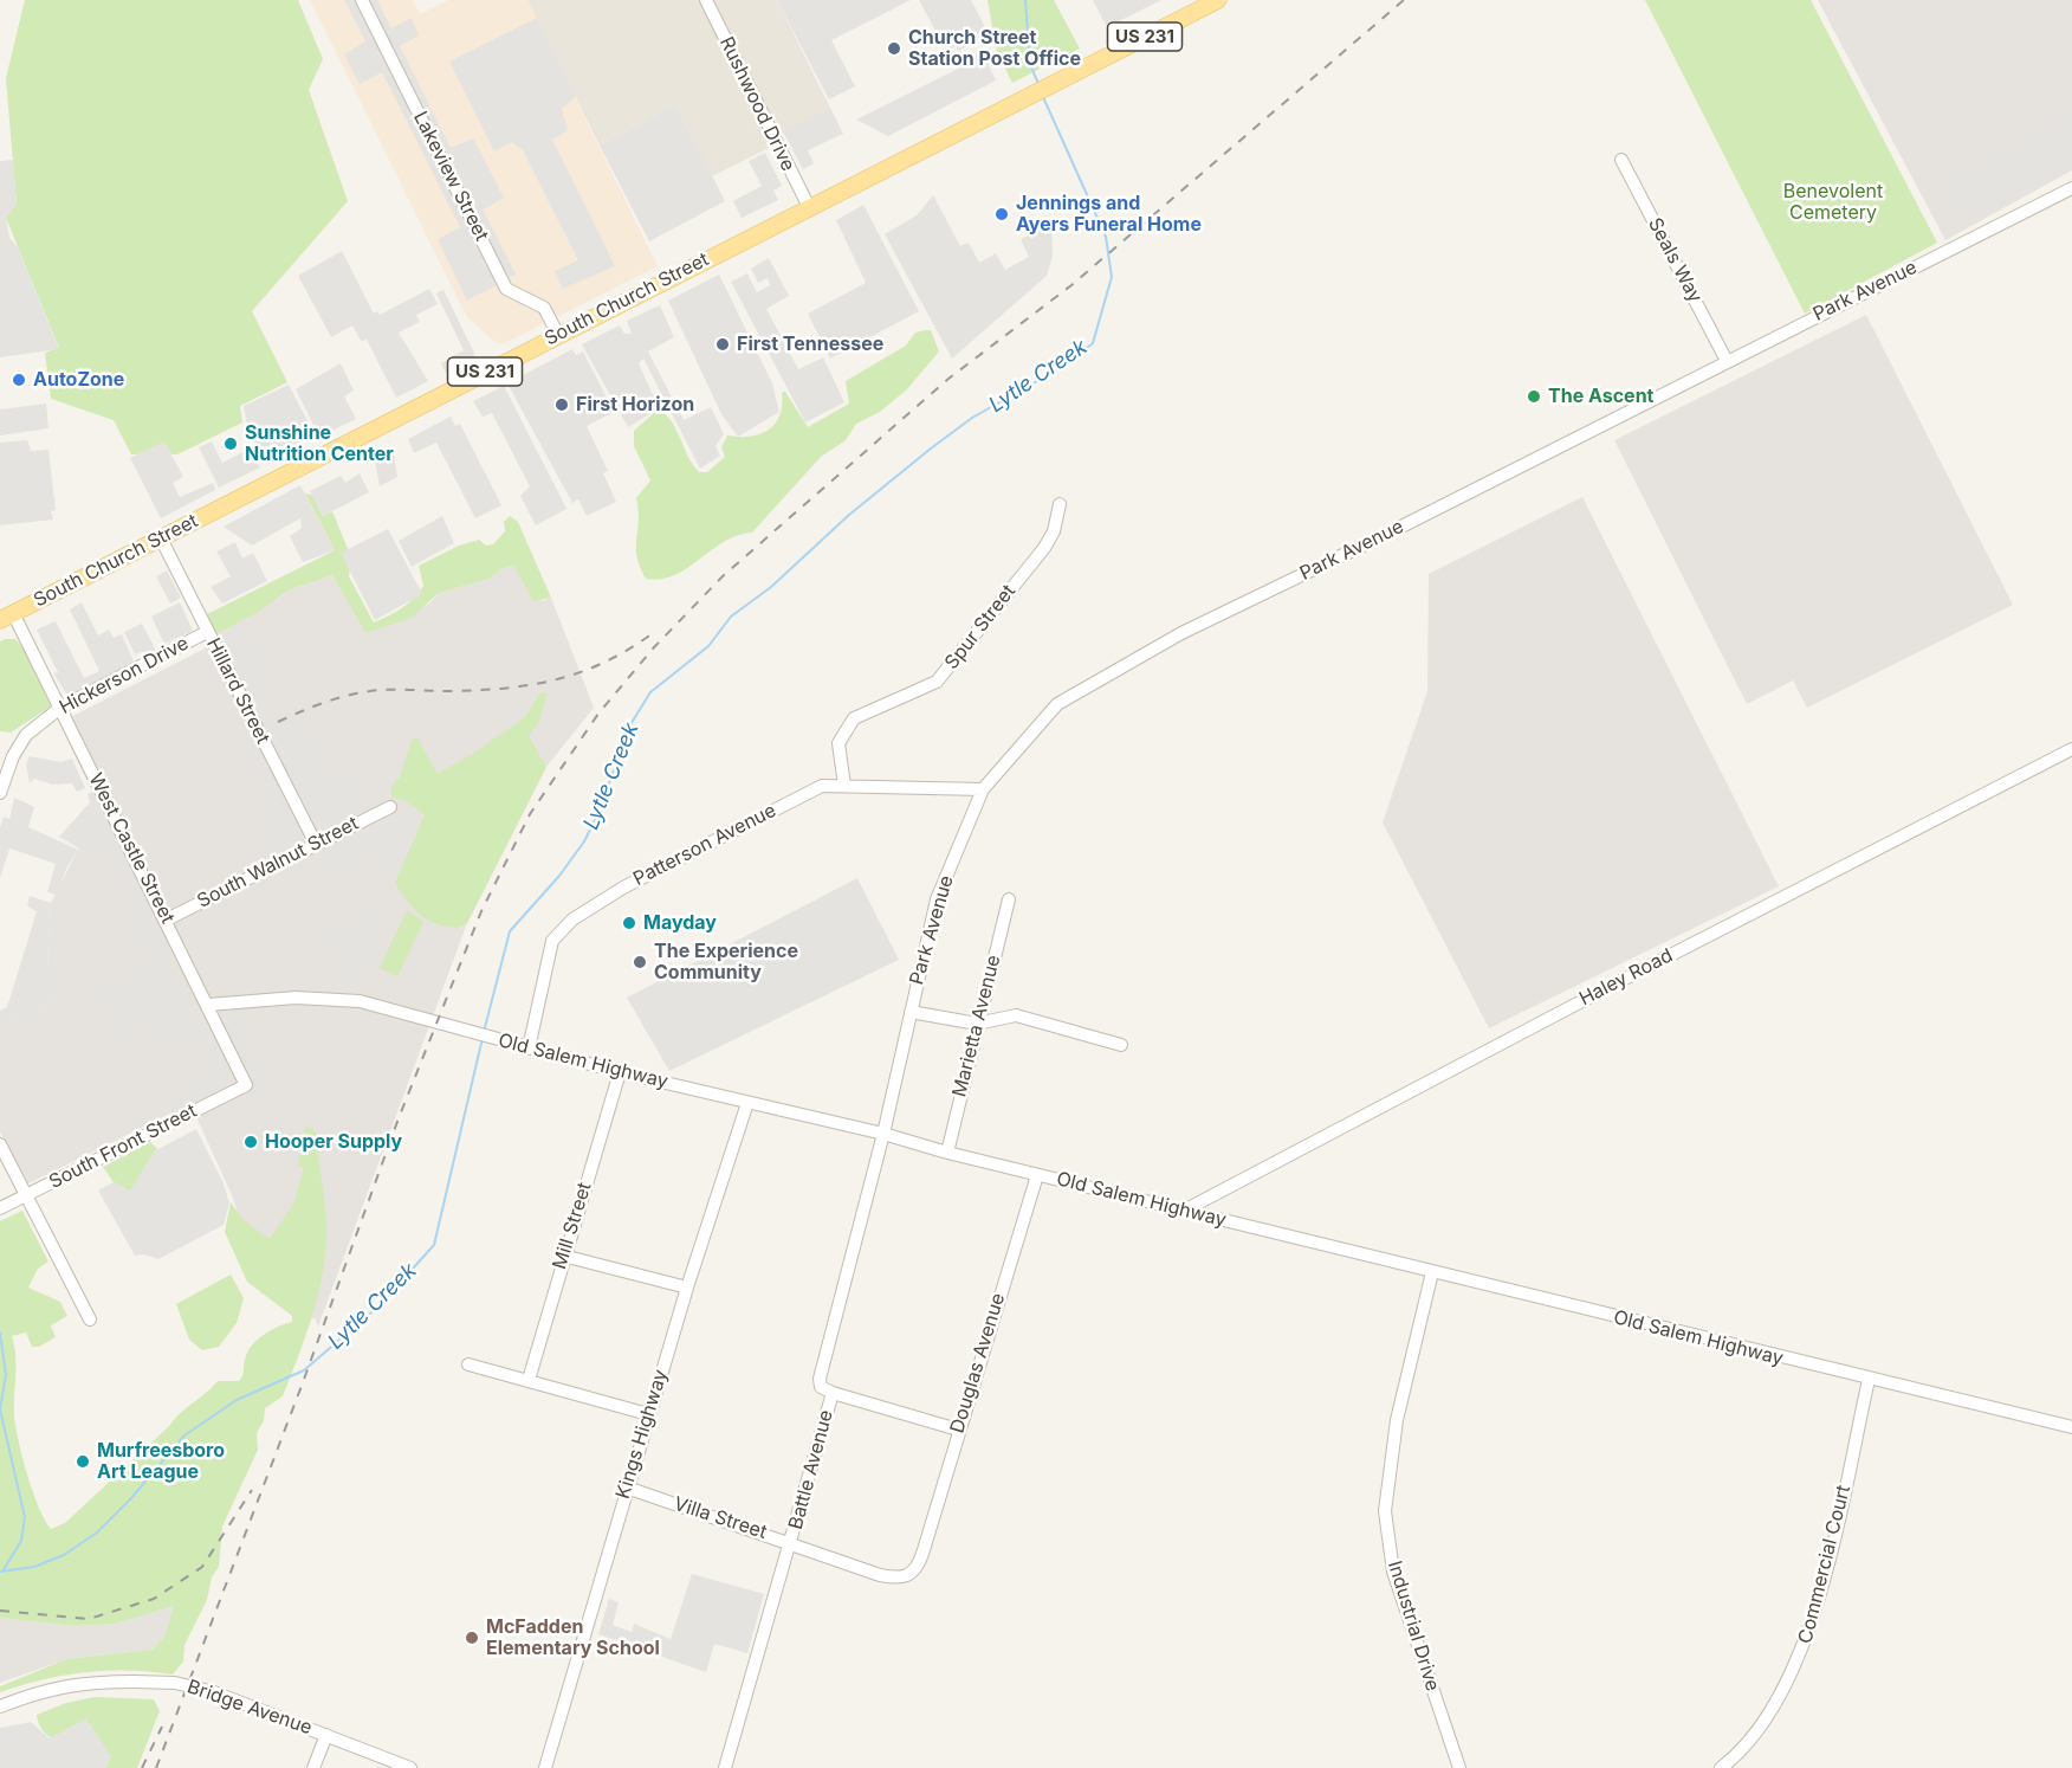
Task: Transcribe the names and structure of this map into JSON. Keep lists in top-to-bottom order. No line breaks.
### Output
{"streets":{"main road":["US 231","South Church Street"],"street":["Rushwood Drive","Lakeview Street","Seals Way","Park Avenue","Spur Street","Hickerson Drive","Hillard Street","Patterson Avenue","West Castle Street","South Walnut Street","Haley Road","Marietta Avenue","Old Salem Highway","South Front Street","Mill Street","Douglas Avenue","Kings Highway","Battle Avenue","Villa Street","Commercial Court","Industrial Drive","Bridge Avenue"]},"crossings":[["Rushwood Drive","South Church Street"],["Lakeview Street","South Church Street"],["Seals Way","Park Avenue"],["Park Avenue","Patterson Avenue"],["Park Avenue","Old Salem Highway"],["Park Avenue","Battle Avenue"],["South Church Street","Hillard Street"],["South Church Street","West Castle Street"],["Spur Street","Patterson Avenue"],["Hickerson Drive","Hillard Street"],["Hickerson Drive","West Castle Street"],["Hillard Street","South Walnut Street"],["Patterson Avenue","Old Salem Highway"],["West Castle Street","South Walnut Street"],["West Castle Street","Old Salem Highway"],["West Castle Street","South Front Street"],["Haley Road","Old Salem Highway"],["Marietta Avenue","Old Salem Highway"],["Old Salem Highway","Mill Street"],["Old Salem Highway","Douglas Avenue"],["Old Salem Highway","Kings Highway"],["Old Salem Highway","Battle Avenue"],["Old Salem Highway","Commercial Court"],["Old Salem Highway","Industrial Drive"],["Douglas Avenue","Villa Street"],["Kings Highway","Villa Street"],["Battle Avenue","Villa Street"]],"water":["Lytle Creek"],"parks":["Benevolent Cemetery"],"places":["Church Street Station Post Office","Jennings and Ayers Funeral Home","First Tennessee","AutoZone","The Ascent","First Horizon","Sunshine Nutrition Center","Mayday","The Experience Community","Hooper Supply","Murfreesboro Art League","McFadden Elementary School"]}
